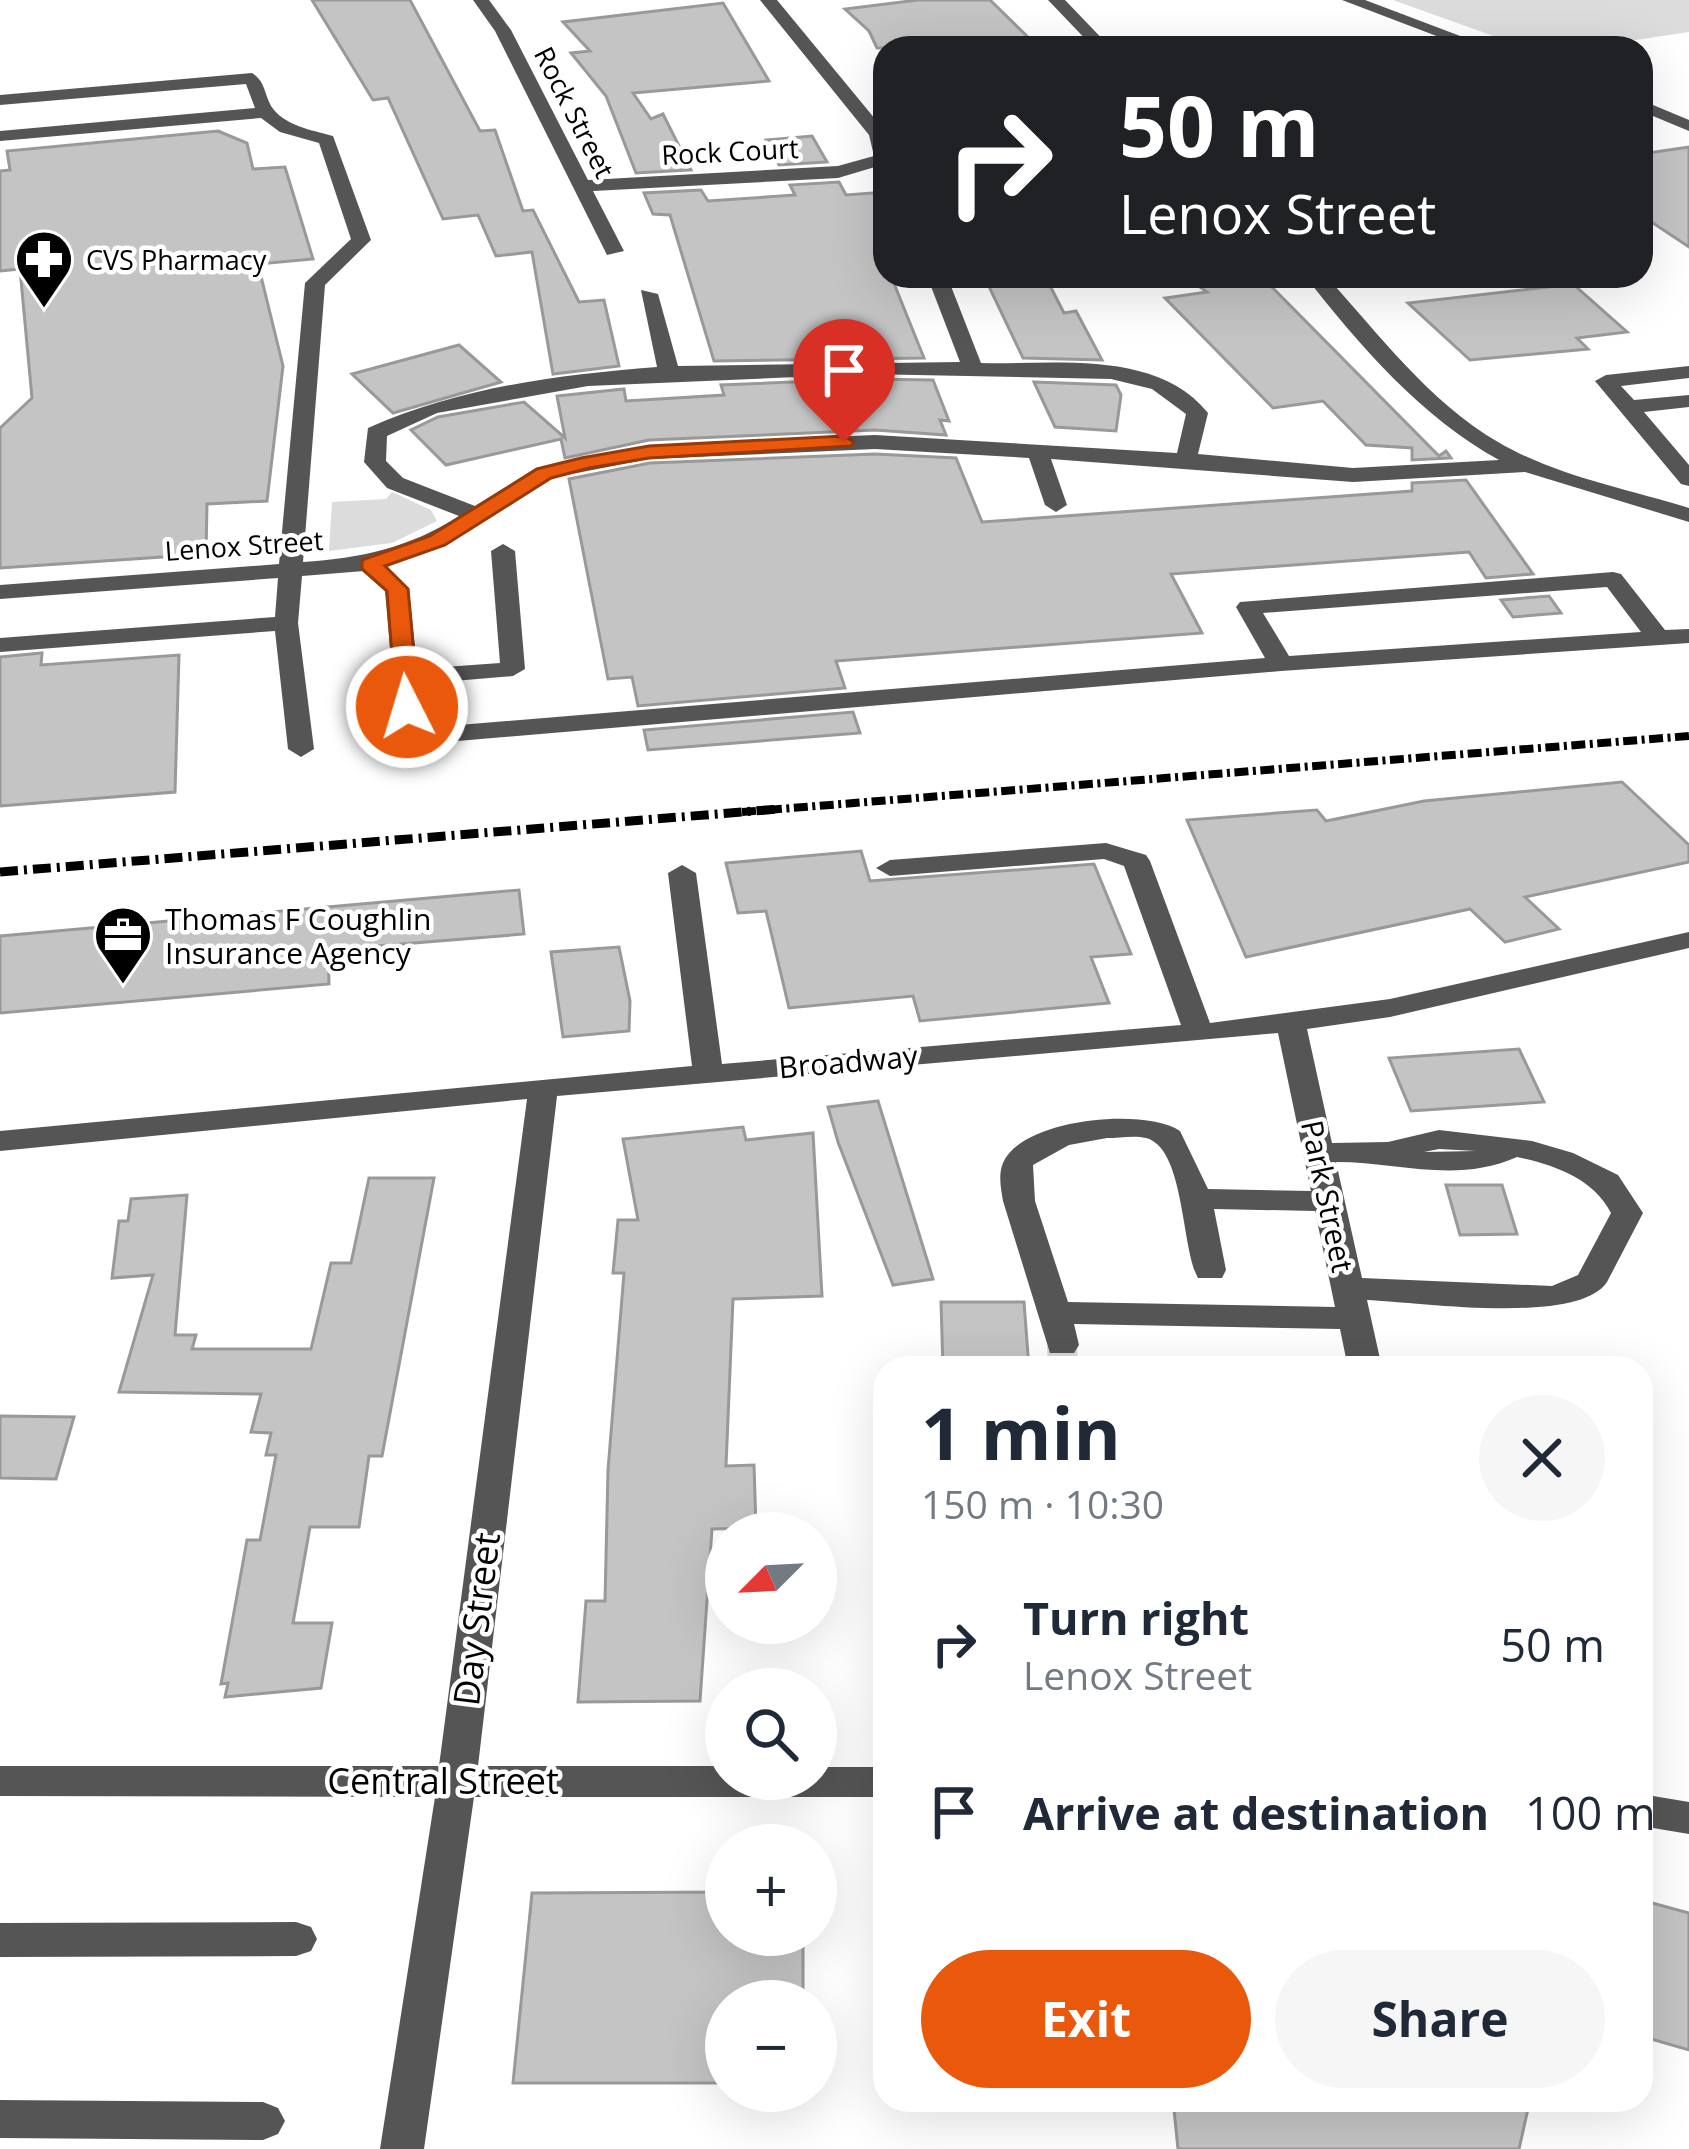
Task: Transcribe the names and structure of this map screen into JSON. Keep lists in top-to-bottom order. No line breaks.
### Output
{"streets":{"street":["Rock Street","Rock Court","Lenox Street","Broadway","Park Street","Day Street","Central Street"]},"crossings":[["Rock Street","Rock Court"],["Broadway","Park Street"],["Broadway","Day Street"],["Day Street","Central Street"]],"places":{"pharmacy":["CVS Pharmacy"],"office":["Thomas F Coughlin Insurance Agency"]},"north":"bottom left","page":{"turn":["50 m","Lenox Street"],"heading":["1 min","150 m · 10:30"],"map_buttons":["+","−"],"list":[{"name":"Turn right","note":"Lenox Street","value":"50 m"},{"name":"Arrive at destination","value":"100 m"}],"buttons":["Exit","Share"]}}
